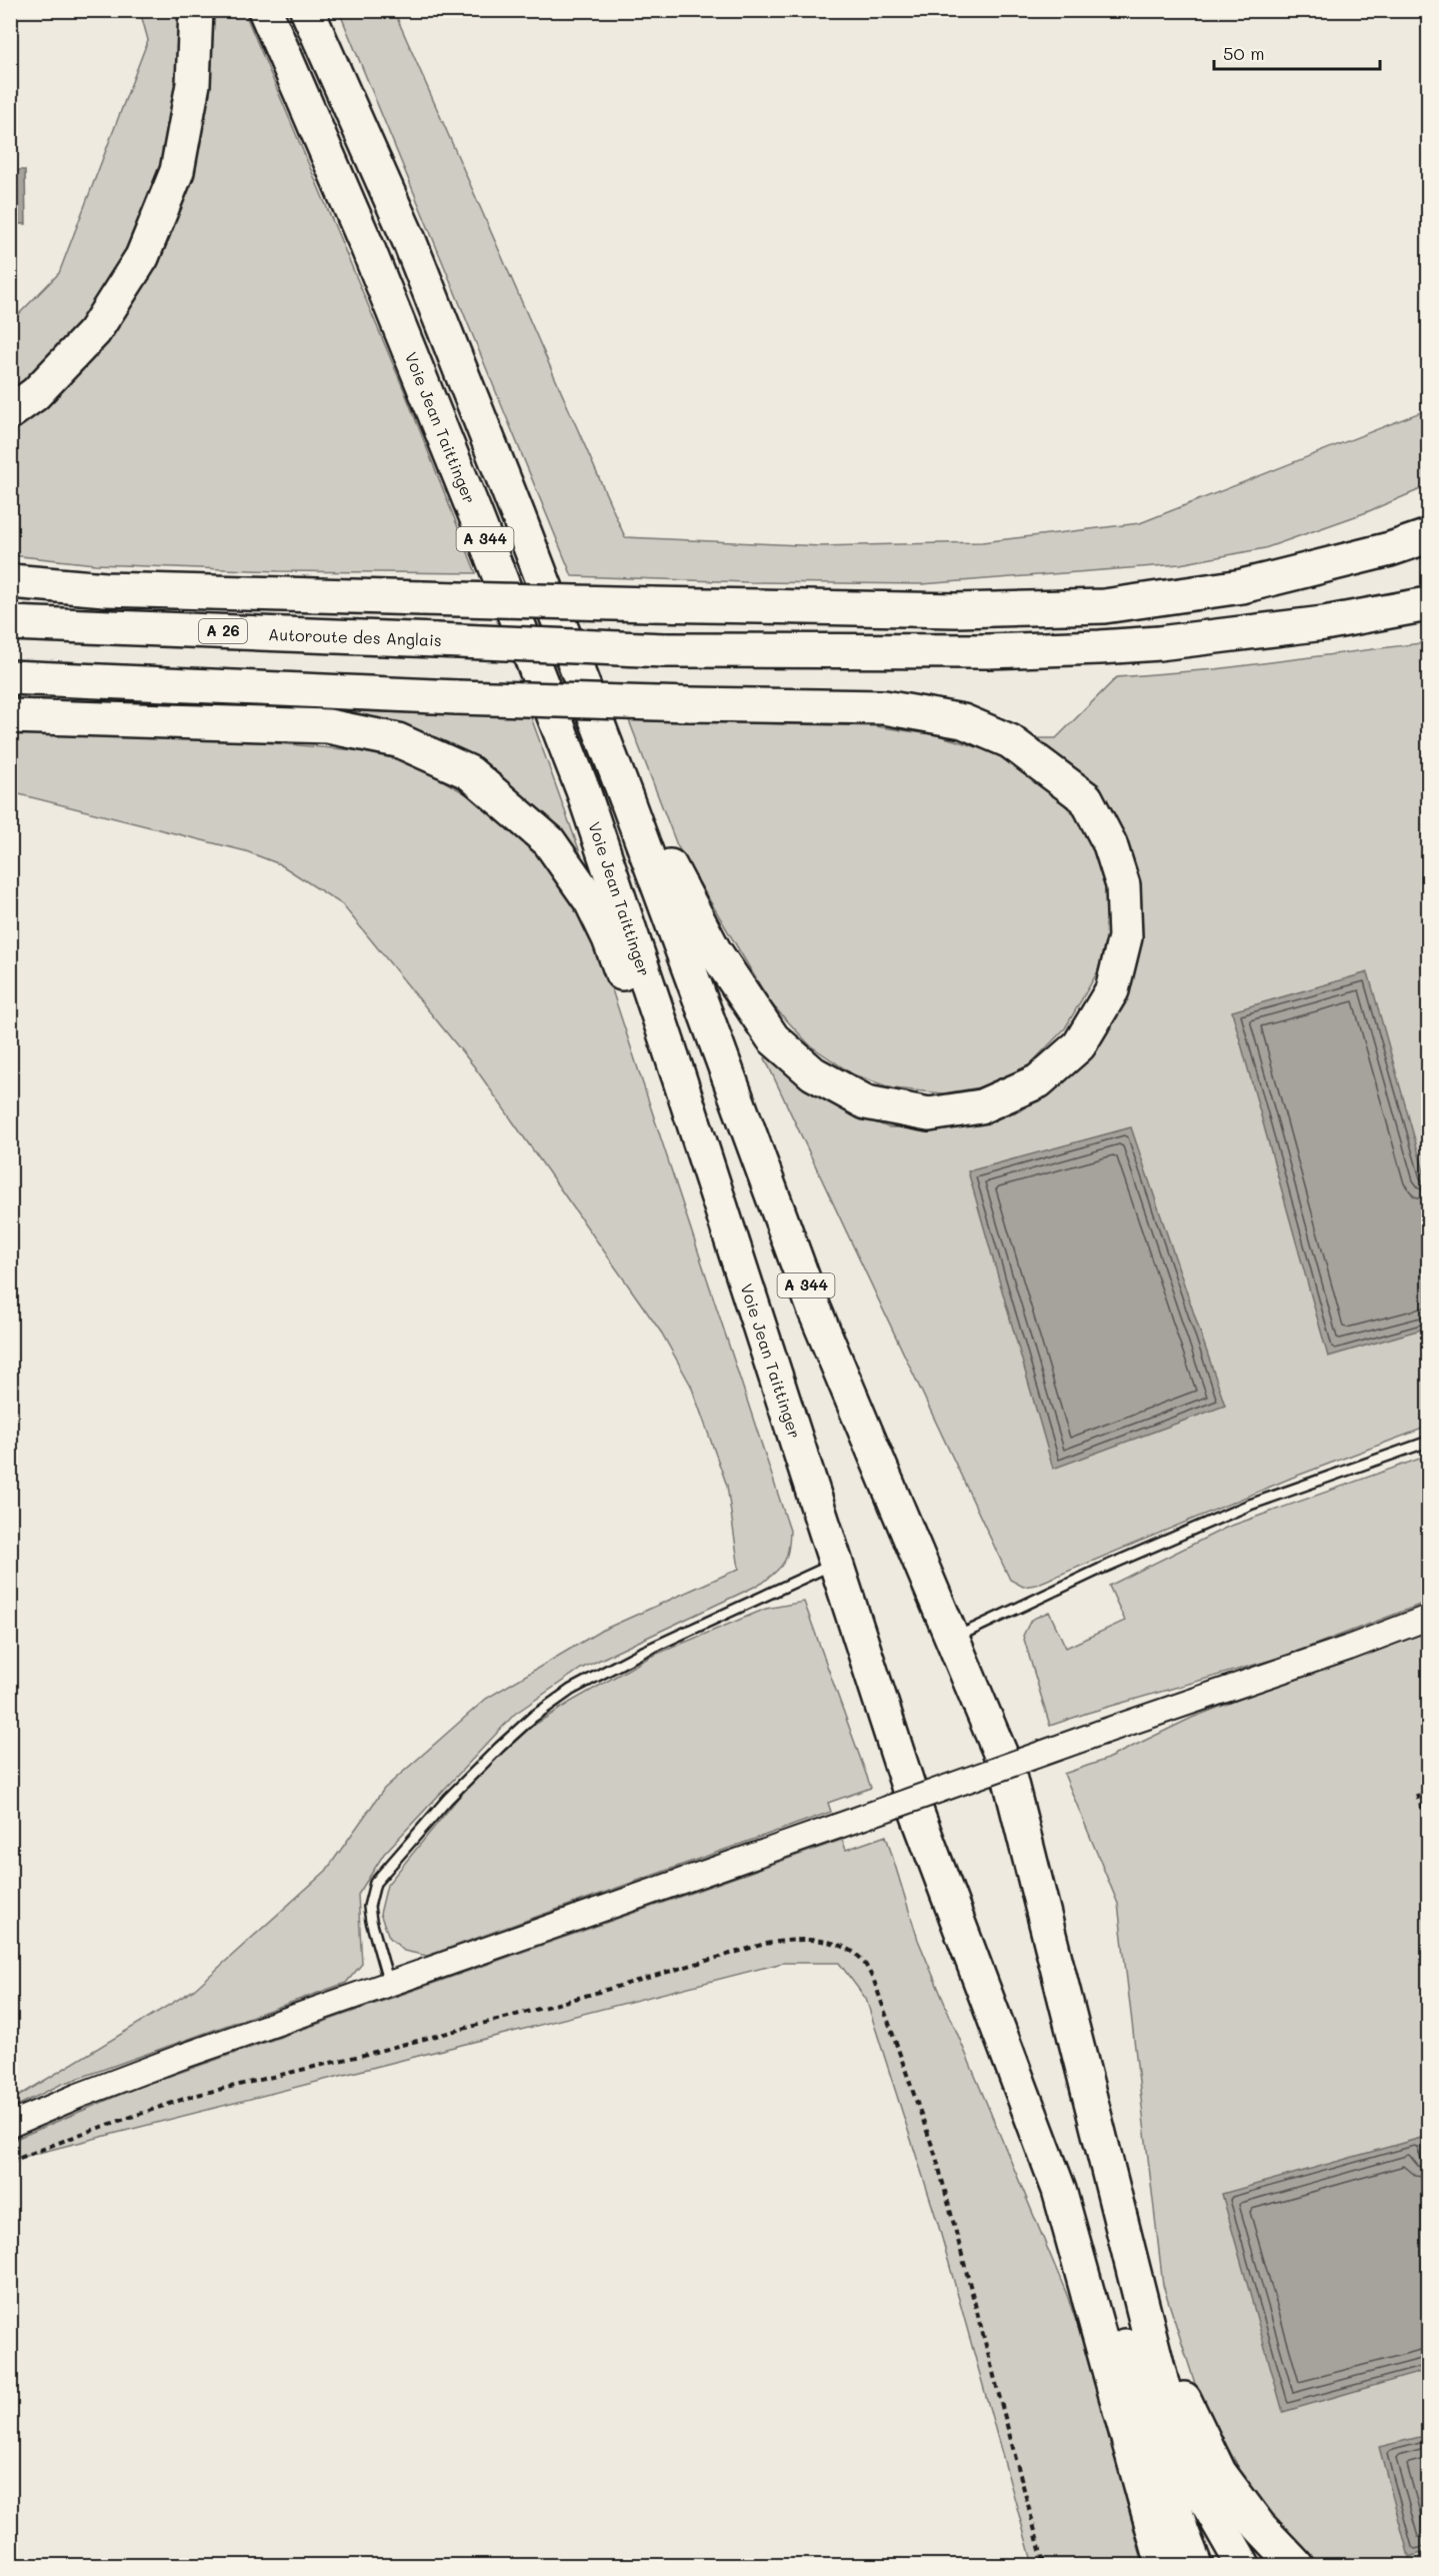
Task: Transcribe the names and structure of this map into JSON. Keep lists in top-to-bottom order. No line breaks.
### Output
{"streets":{"highway":["Voie Jean Taittinger","A 344","A 26","Autoroute des Anglais"]},"scale_bar":"50 m"}
